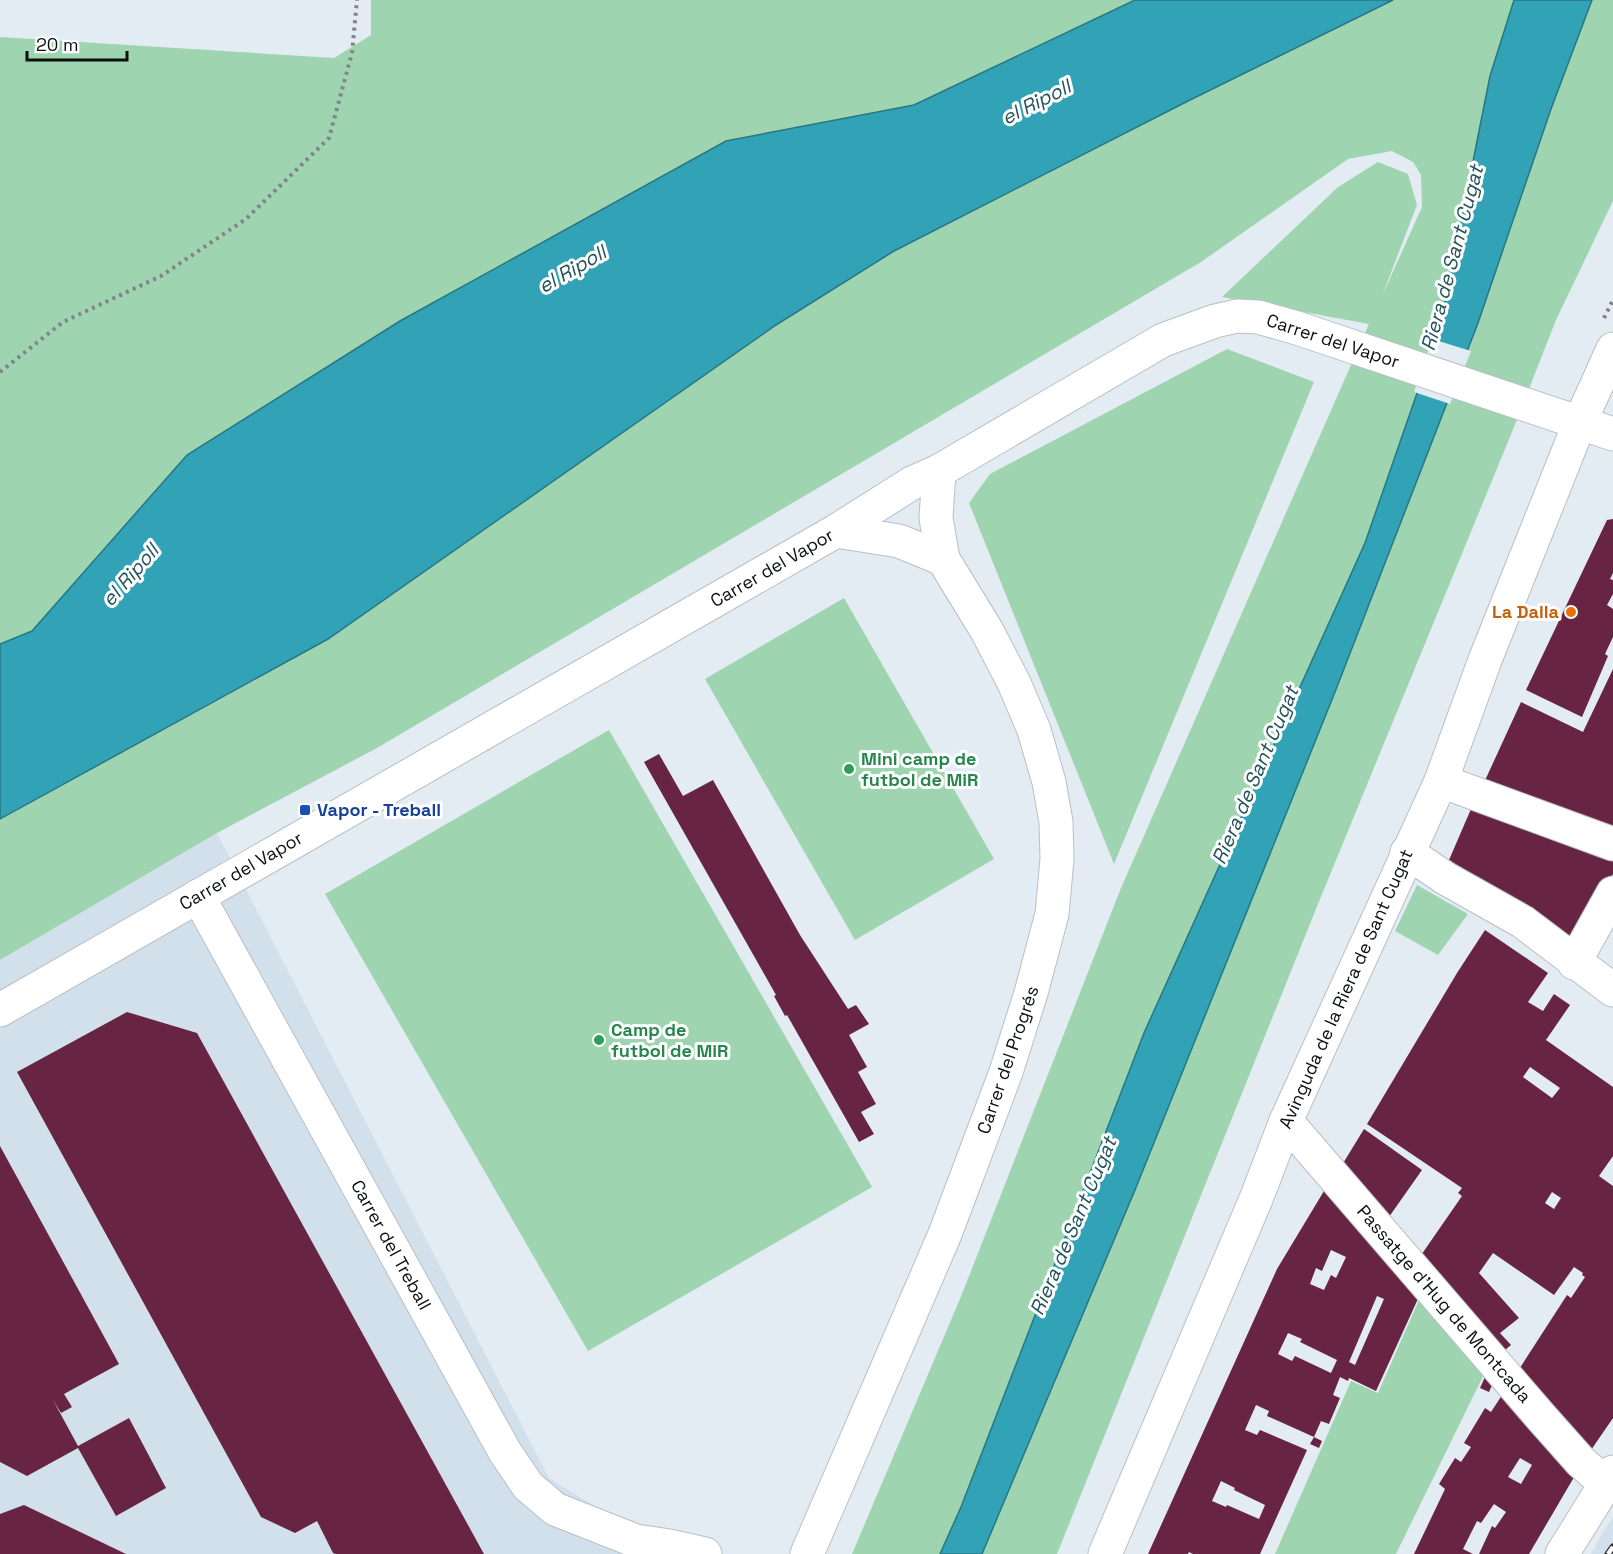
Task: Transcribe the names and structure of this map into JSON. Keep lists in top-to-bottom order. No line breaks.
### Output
{"streets":{"street":["Carrer del Vapor","Avinguda de la Riera de Sant Cugat","Carrer del Progrés","Carrer del Treball","Passatge d'Hug de Montcada"]},"crossings":[["Carrer del Vapor","Avinguda de la Riera de Sant Cugat"],["Carrer del Vapor","Carrer del Progrés"],["Carrer del Vapor","Carrer del Treball"],["Avinguda de la Riera de Sant Cugat","Passatge d'Hug de Montcada"]],"water":["el Ripoll","Riera de Sant Cugat"],"places":{"other":["La Dalla","Mini camp de futbol de MiR","Camp de futbol de MiR"],"transit":["Vapor - Treball"]},"scale_bar":"20 m"}
